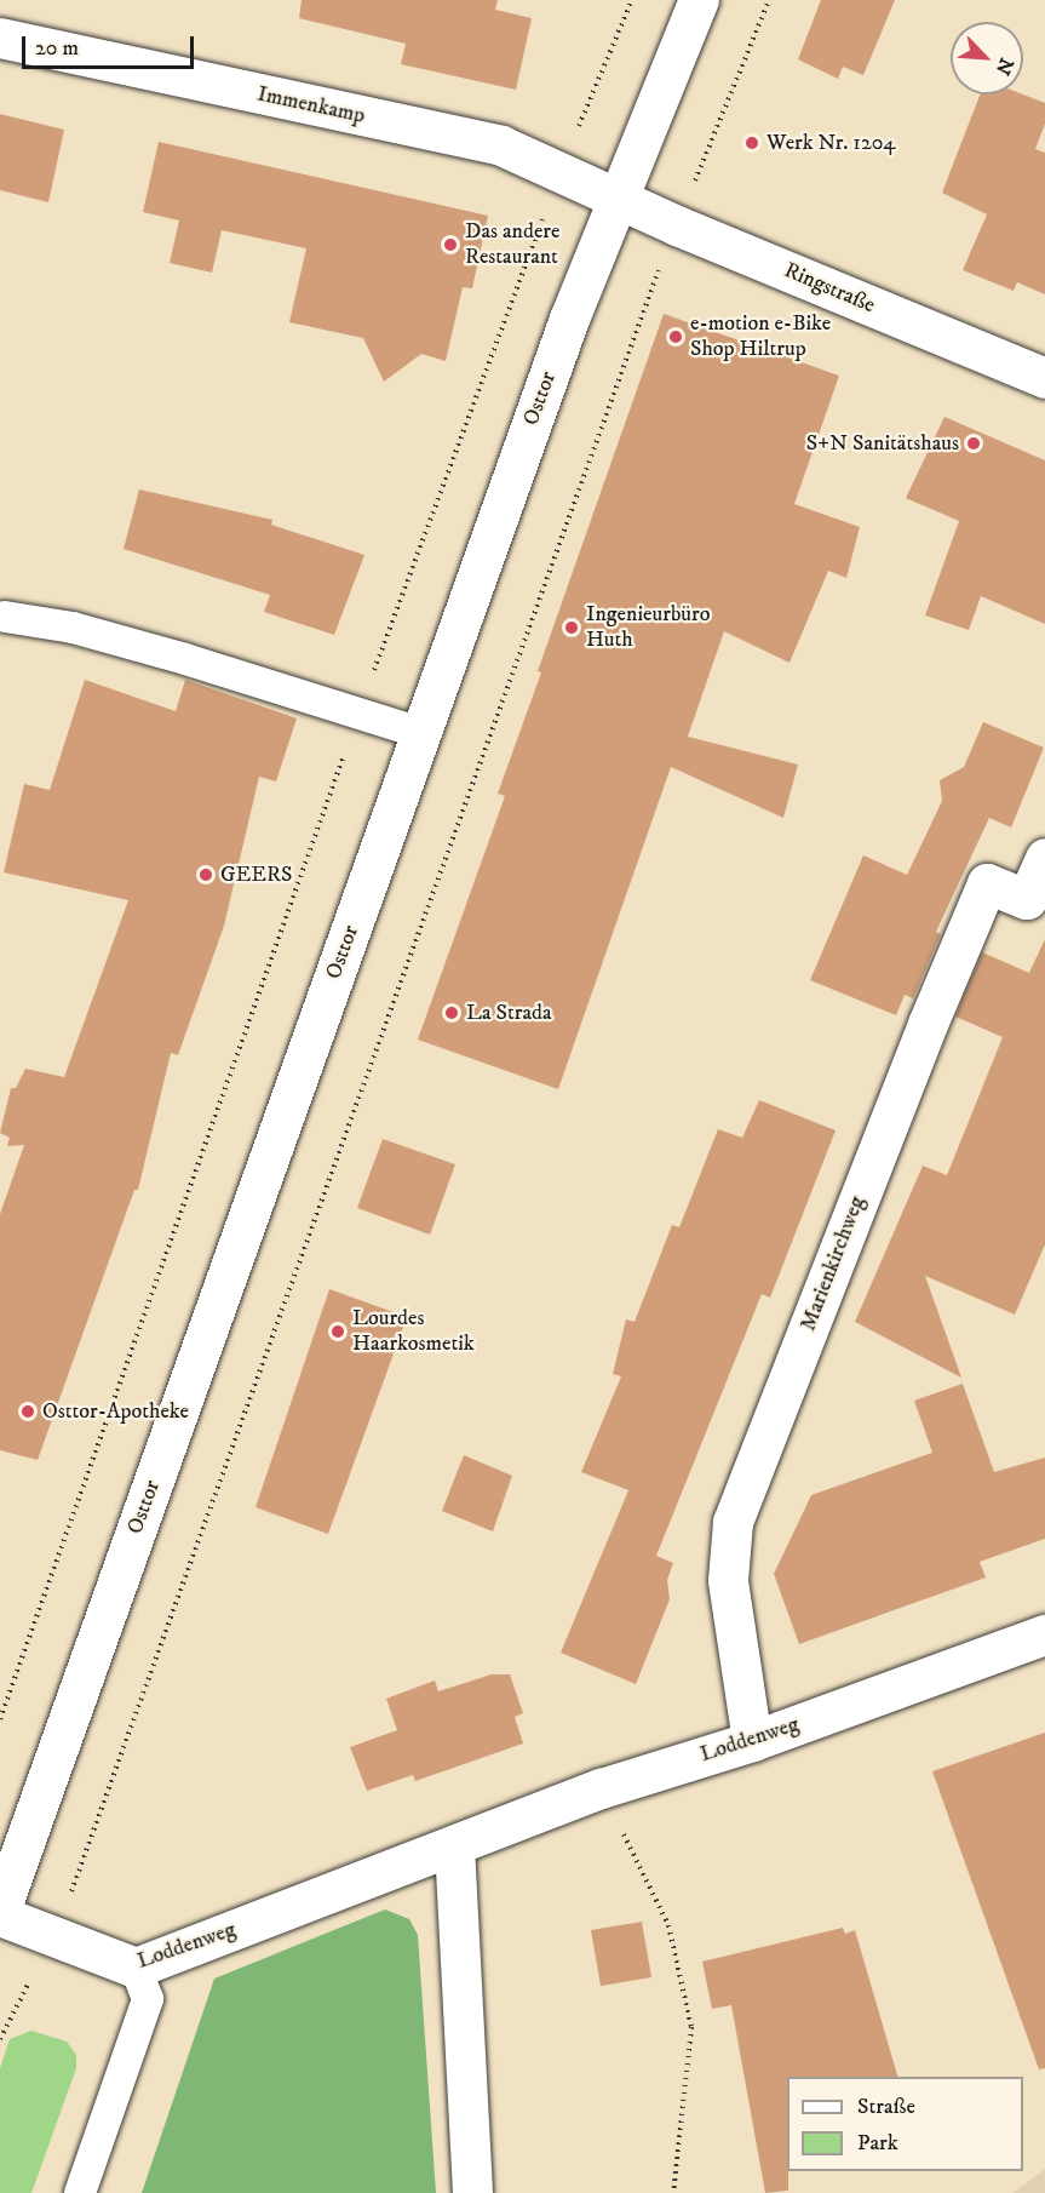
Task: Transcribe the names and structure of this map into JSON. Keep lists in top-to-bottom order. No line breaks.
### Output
{"streets":{"street":["Immenkamp","Ringstraße","Osttor","Marienkirchweg","Loddenweg"]},"crossings":[["Immenkamp","Ringstraße"],["Immenkamp","Osttor"],["Ringstraße","Osttor"],["Osttor","Loddenweg"],["Marienkirchweg","Loddenweg"]],"places":["Werk Nr. 1204","Das andere Restaurant","e-motion e-Bike Shop Hiltrup","S+N Sanitätshaus","Ingenieurbüro Huth","GEERS","La Strada","Lourdes Haarkosmetik","Osttor-Apotheke"],"legend":["Straße","Park"],"scale_bar":"20 m","north":"bottom right"}
